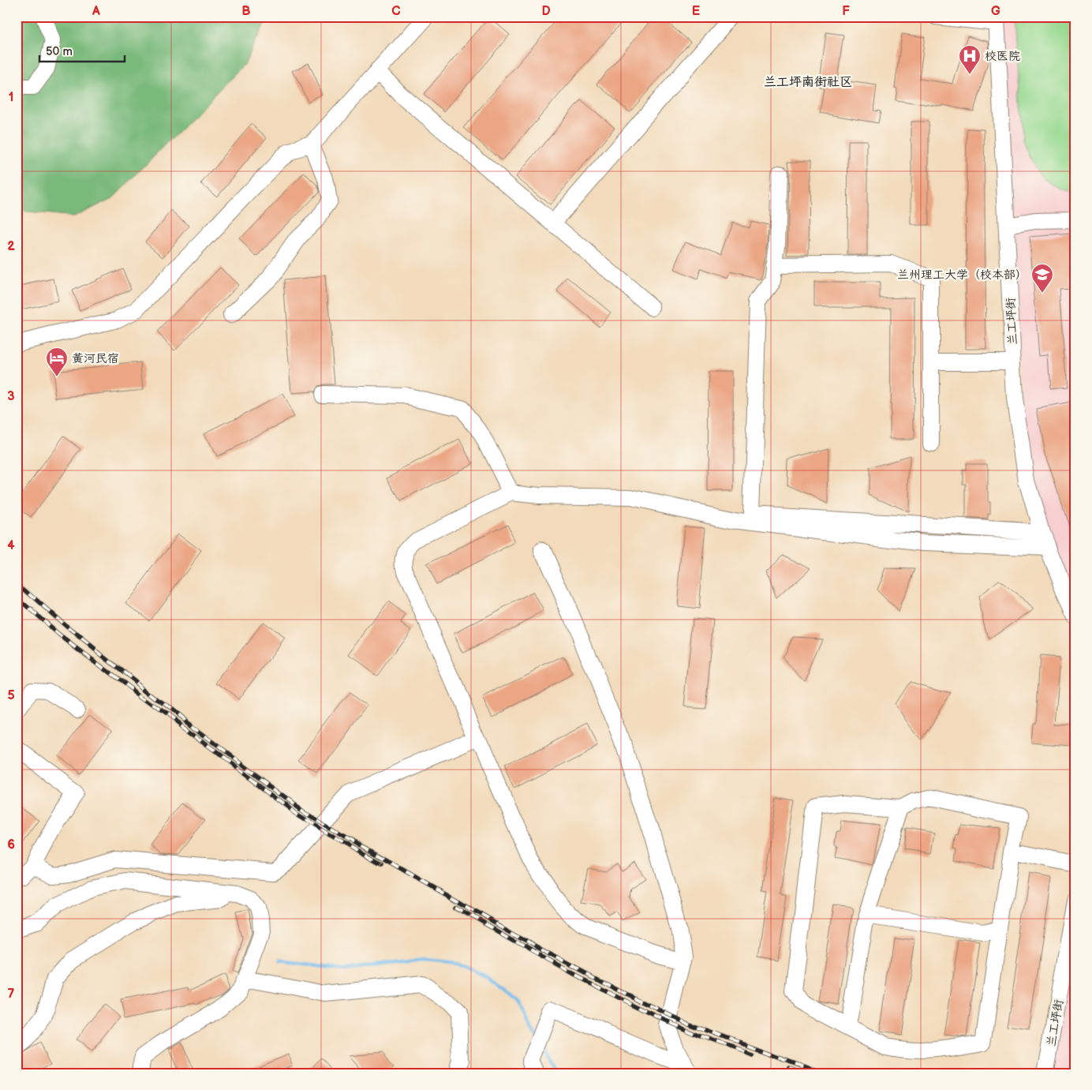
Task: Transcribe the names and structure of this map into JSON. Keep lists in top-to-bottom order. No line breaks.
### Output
{"streets":{"street":["兰工坪街"]},"districts":["兰工坪南街社区"],"places":{"hospital":["校医院"],"school or university":["兰州理工大学（校本部）"],"hotel":["黄河民宿"]},"scale_bar":"50 m","grid":{"columns":["A","B","C","D","E","F","G"],"rows":["1","2","3","4","5","6","7"]}}
